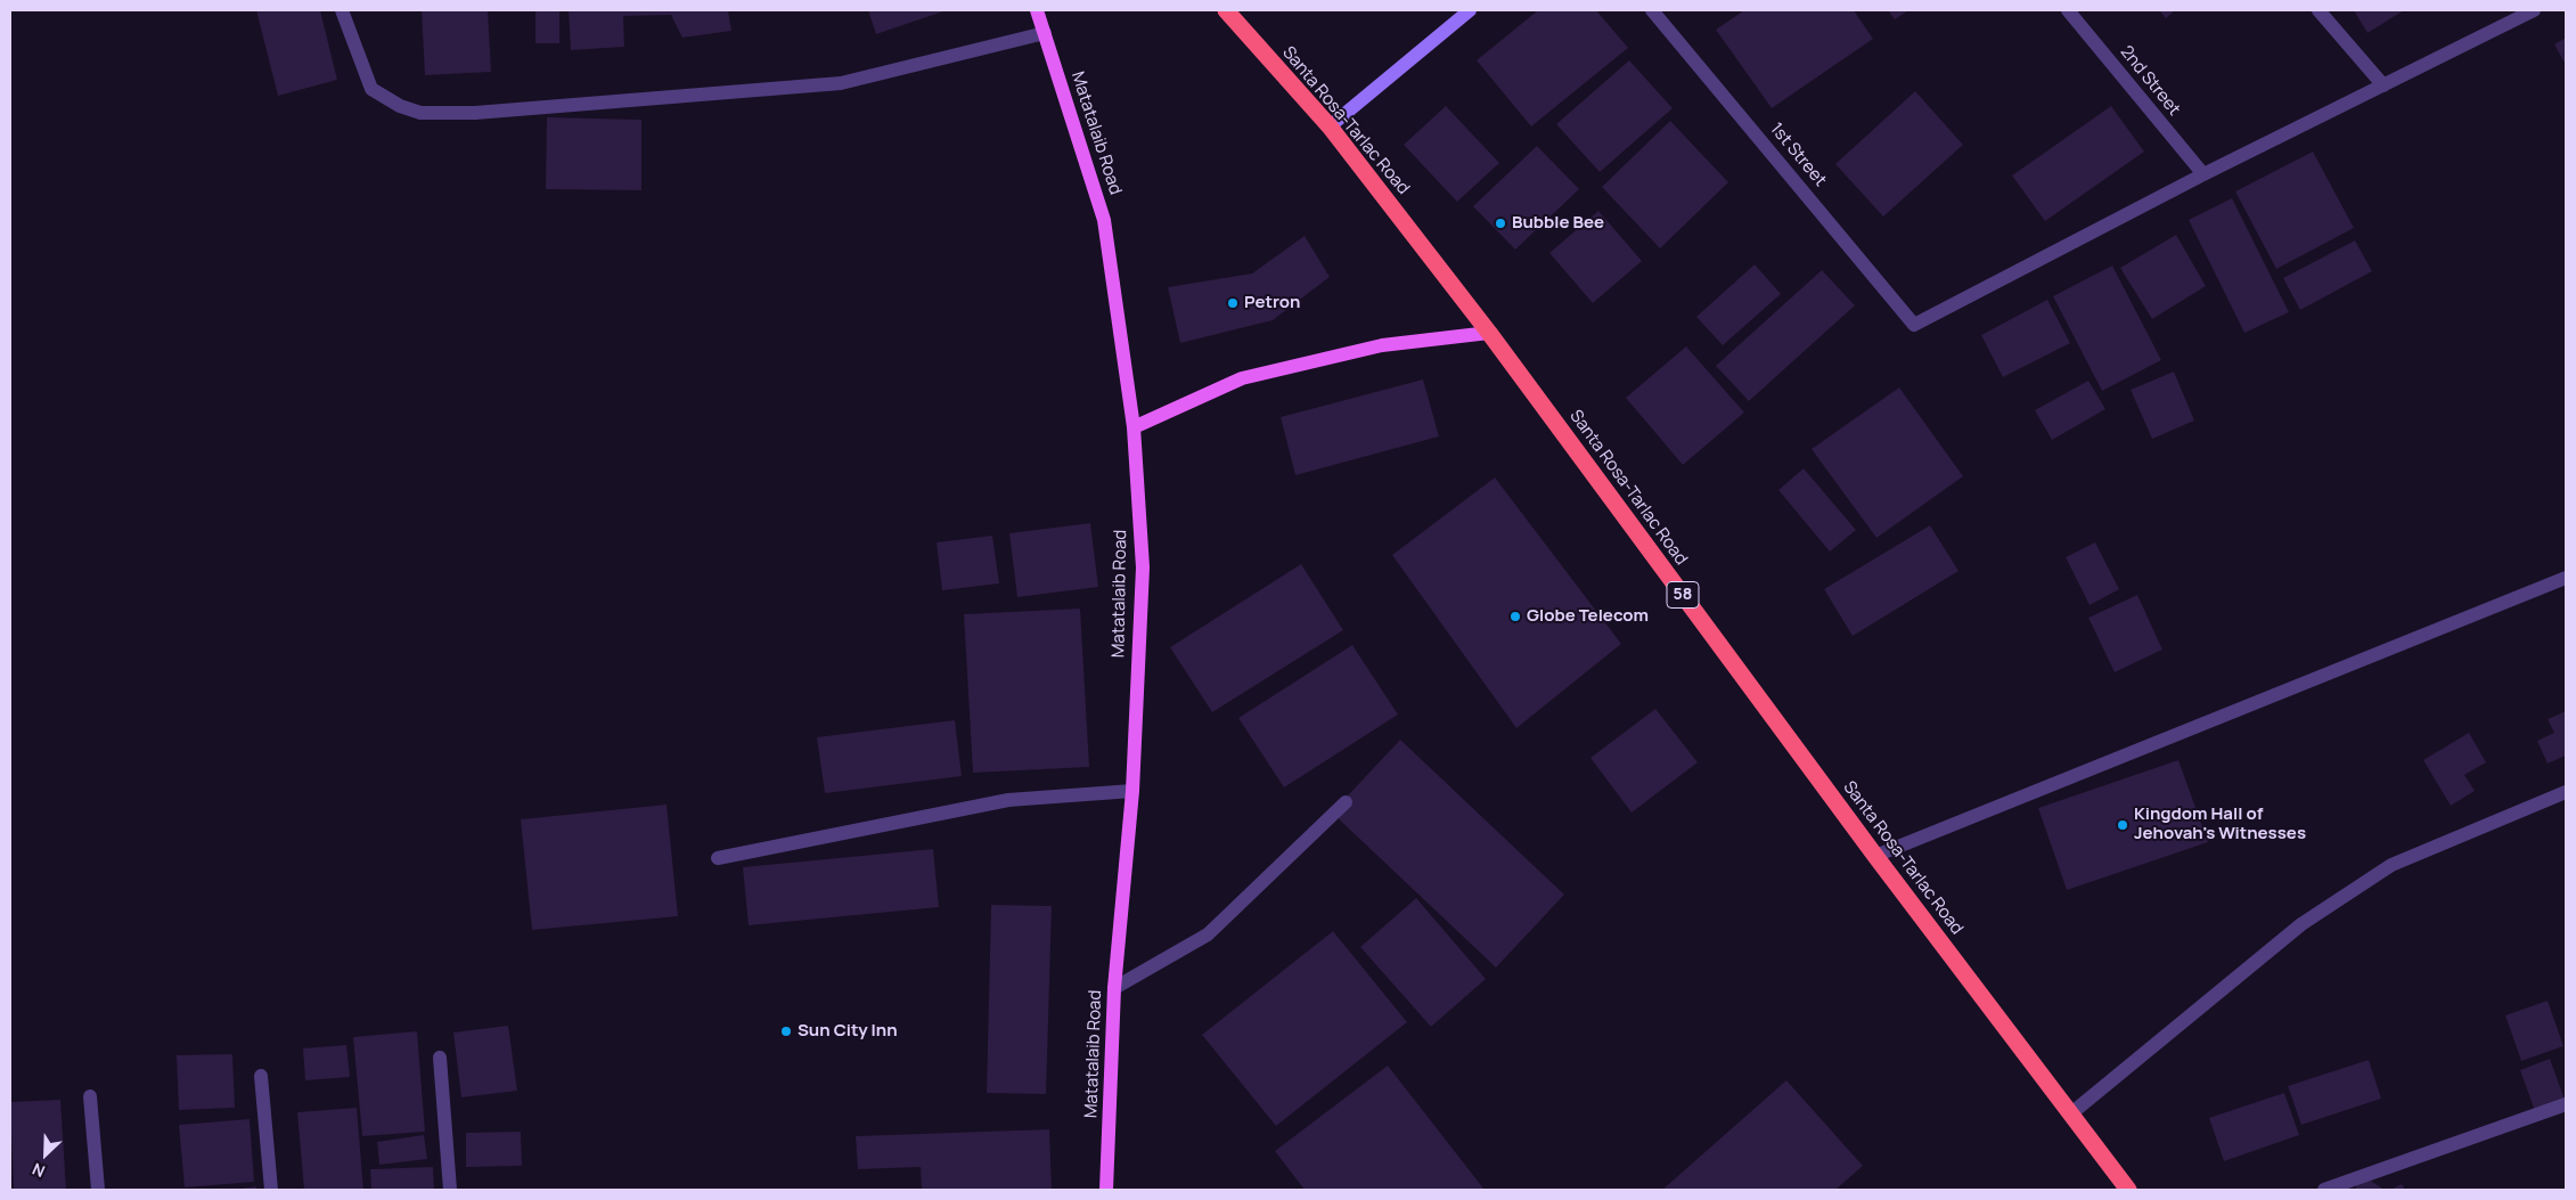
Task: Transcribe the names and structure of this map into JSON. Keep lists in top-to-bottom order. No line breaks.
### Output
{"streets":{"highway":["Santa Rosa-Tarlac Road","58"],"main road":["Matatalaib Road"],"street":["2nd Street","1st Street"]},"crossings":[["2nd Street","1st Street"]],"places":["Bubble Bee","Petron","Globe Telecom","Kingdom Hall of Jehovah's Witnesses","Sun City Inn"],"north":"bottom left"}
